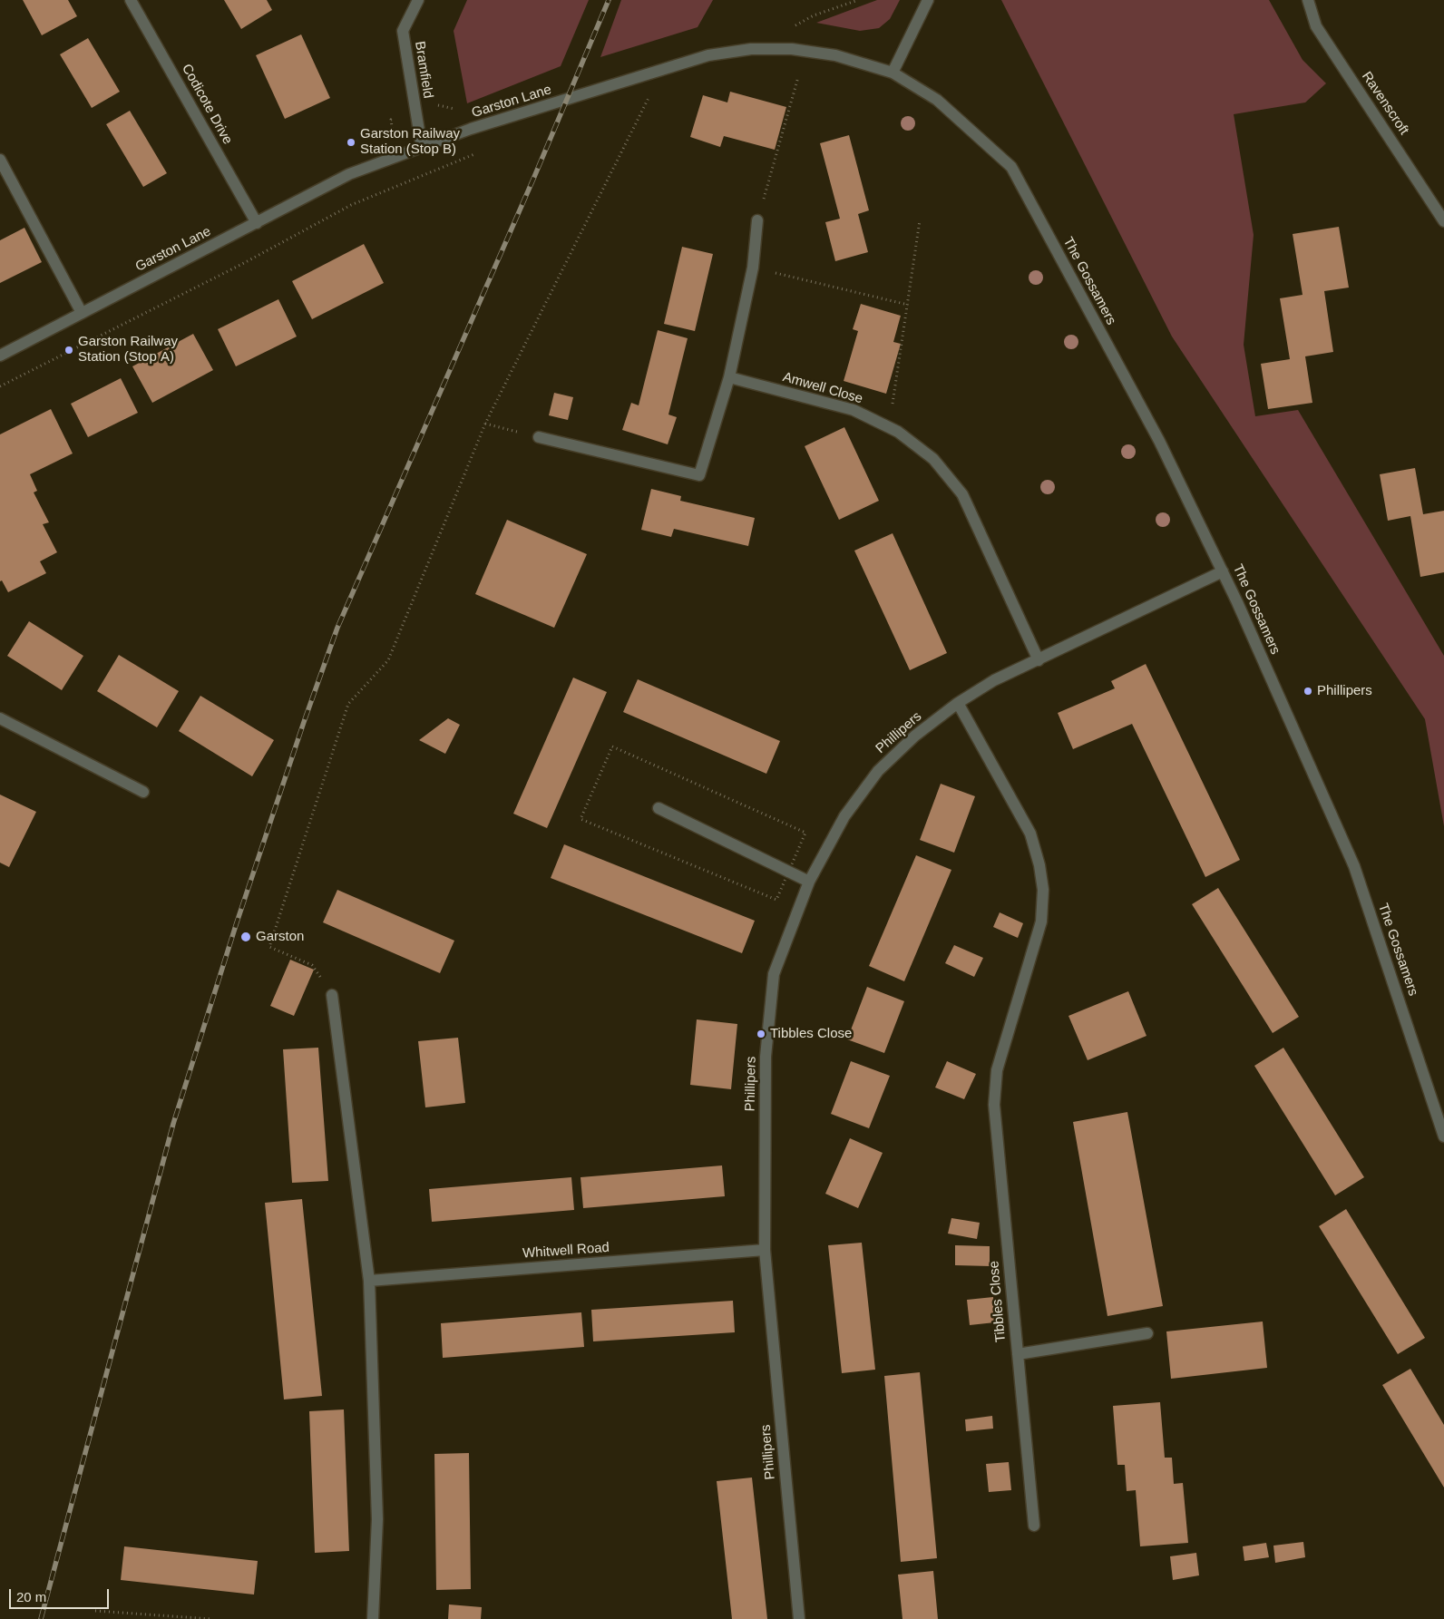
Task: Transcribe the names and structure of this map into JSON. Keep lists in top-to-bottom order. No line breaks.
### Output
{"streets":{"street":["Bramfield","Garston Lane","Ravenscroft","Codicote Drive","The Gossamers","Amwell Close","Phillipers","Whitwell Road","Tibbles Close"]},"crossings":[["Bramfield","Garston Lane"],["Garston Lane","Codicote Drive"],["Garston Lane","The Gossamers"],["The Gossamers","Phillipers"],["Amwell Close","Phillipers"],["Phillipers","Whitwell Road"],["Phillipers","Tibbles Close"]],"places":["Garston Railway Station (Stop B)","Garston Railway Station (Stop A)","Phillipers","Garston","Tibbles Close"],"scale_bar":"20 m"}
